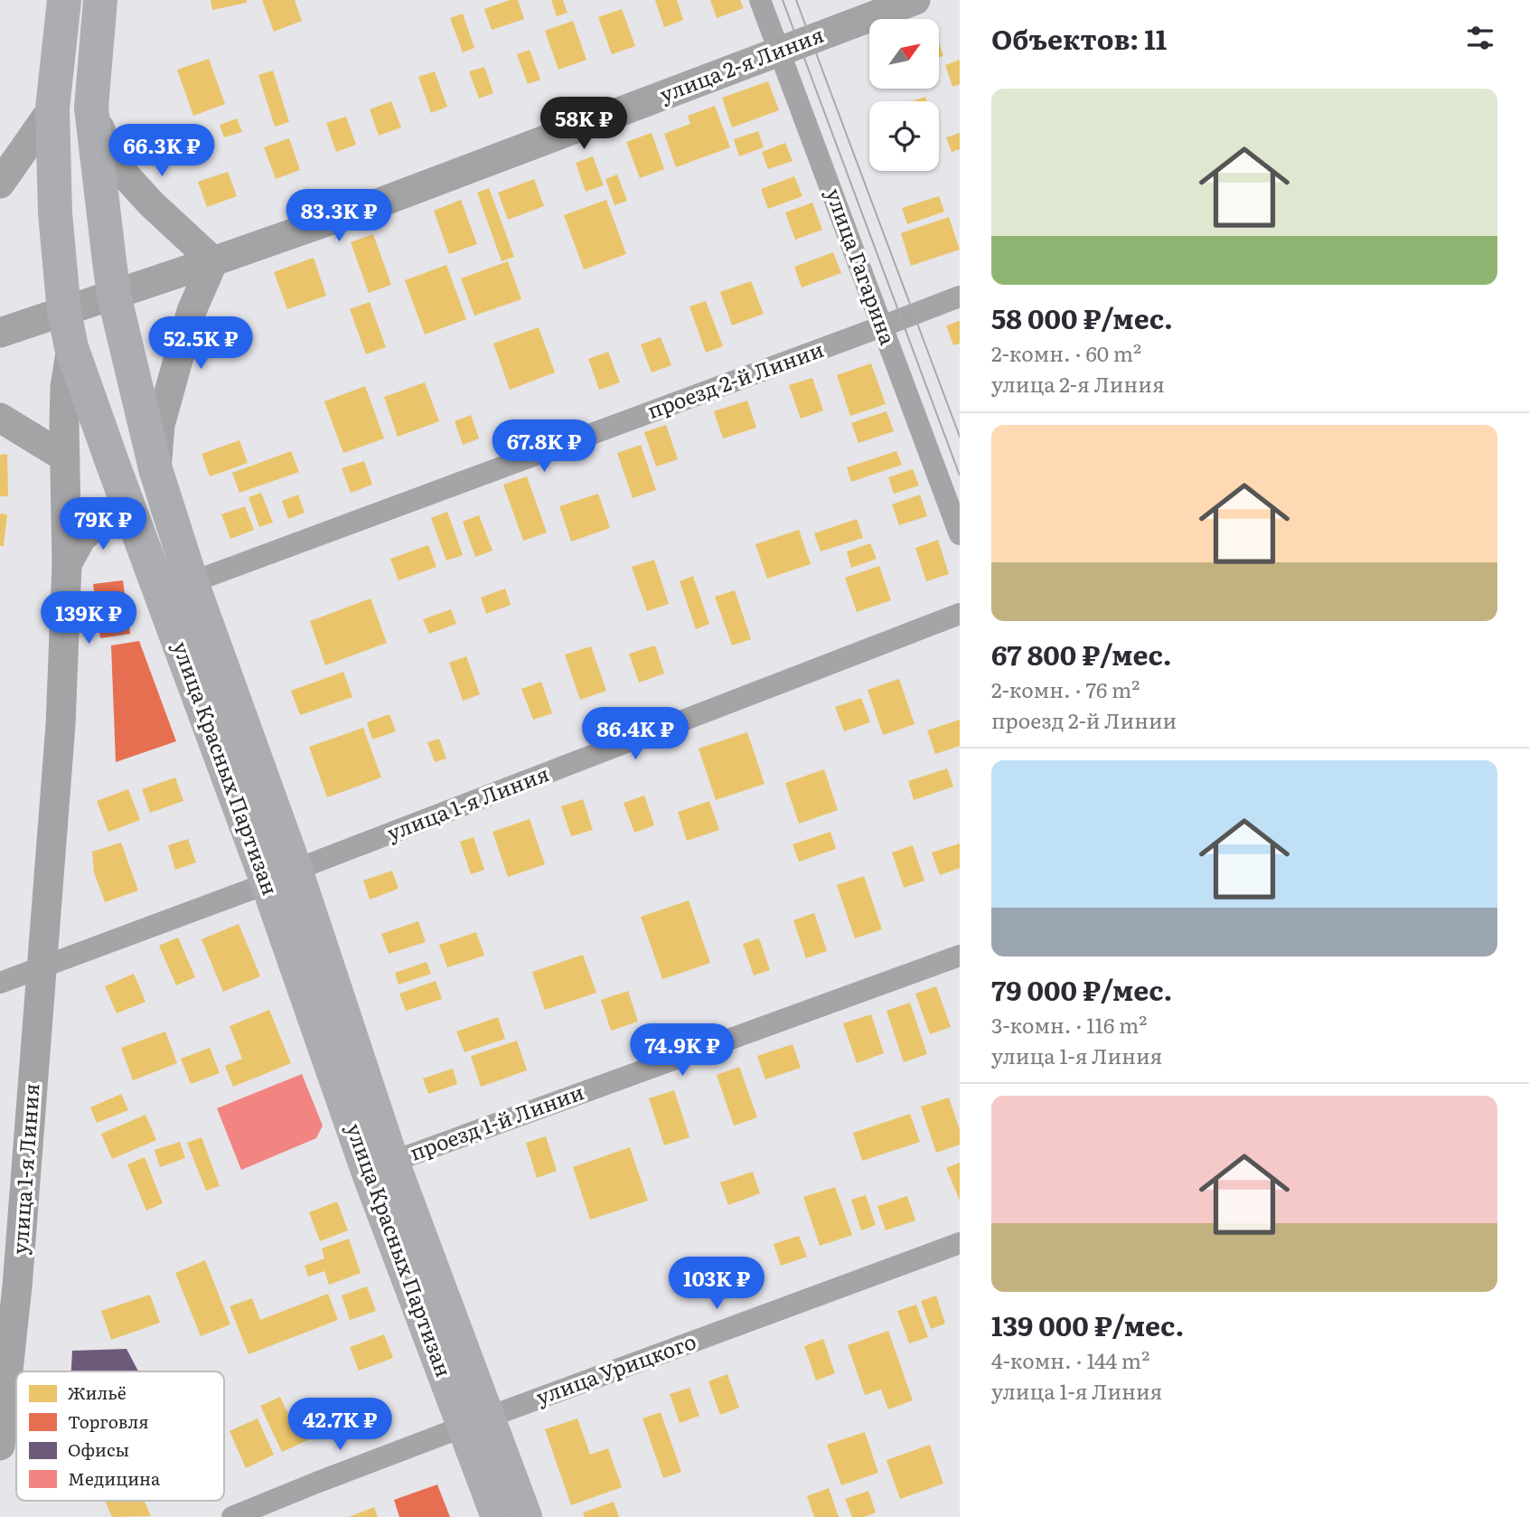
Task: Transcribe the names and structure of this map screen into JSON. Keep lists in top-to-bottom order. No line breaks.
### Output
{"streets":{"highway":["улица Красных Партизан"],"street":["улица 2-я Линия","улица Гагарина","проезд 2-й Линии","улица 1-я Линия","проезд 1-й Линии","улица Урицкого"]},"crossings":[["улица 2-я Линия","улица Гагарина"],["улица 2-я Линия","улица Красных Партизан"],["улица Гагарина","проезд 2-й Линии"],["проезд 2-й Линии","улица Красных Партизан"],["улица Красных Партизан","улица 1-я Линия"],["улица Красных Партизан","проезд 1-й Линии"],["улица Красных Партизан","улица Урицкого"]],"legend":["Жильё","Торговля","Офисы","Медицина"],"north":"top right","page":{"heading":"Объектов: 11","list":[{"name":"58 000 ₽/мес.","note":"2-комн. · 60 m² · улица 2-я Линия"},{"name":"67 800 ₽/мес.","note":"2-комн. · 76 m² · проезд 2-й Линии"},{"name":"79 000 ₽/мес.","note":"3-комн. · 116 m² · улица 1-я Линия"},{"name":"139 000 ₽/мес.","note":"4-комн. · 144 m² · улица 1-я Линия"}],"price":["58K ₽","66.3K ₽","83.3K ₽","52.5K ₽","67.8K ₽","79K ₽","139K ₽","86.4K ₽","74.9K ₽","103K ₽","42.7K ₽"]}}
